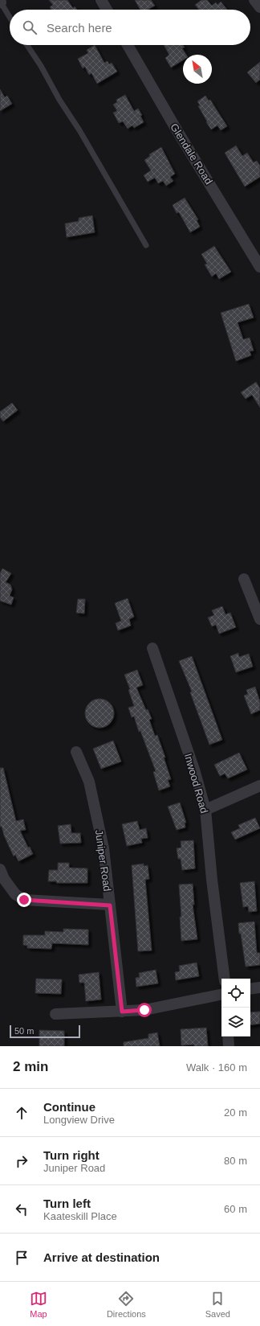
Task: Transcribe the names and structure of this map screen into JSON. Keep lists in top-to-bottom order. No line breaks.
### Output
{"streets":{"street":["Glendale Road","Inwood Road","Juniper Road"]},"scale_bar":"50 m","north":"top left","page":{"search":"Search here","scale":"50 m","heading":["2 min","Walk · 160 m"],"list":[["Continue","Longview Drive","20 m"],["Turn right","Juniper Road","80 m"],["Turn left","Kaateskill Place","60 m"],"Arrive at destination"],"nav":["Map","Directions","Saved"]}}
